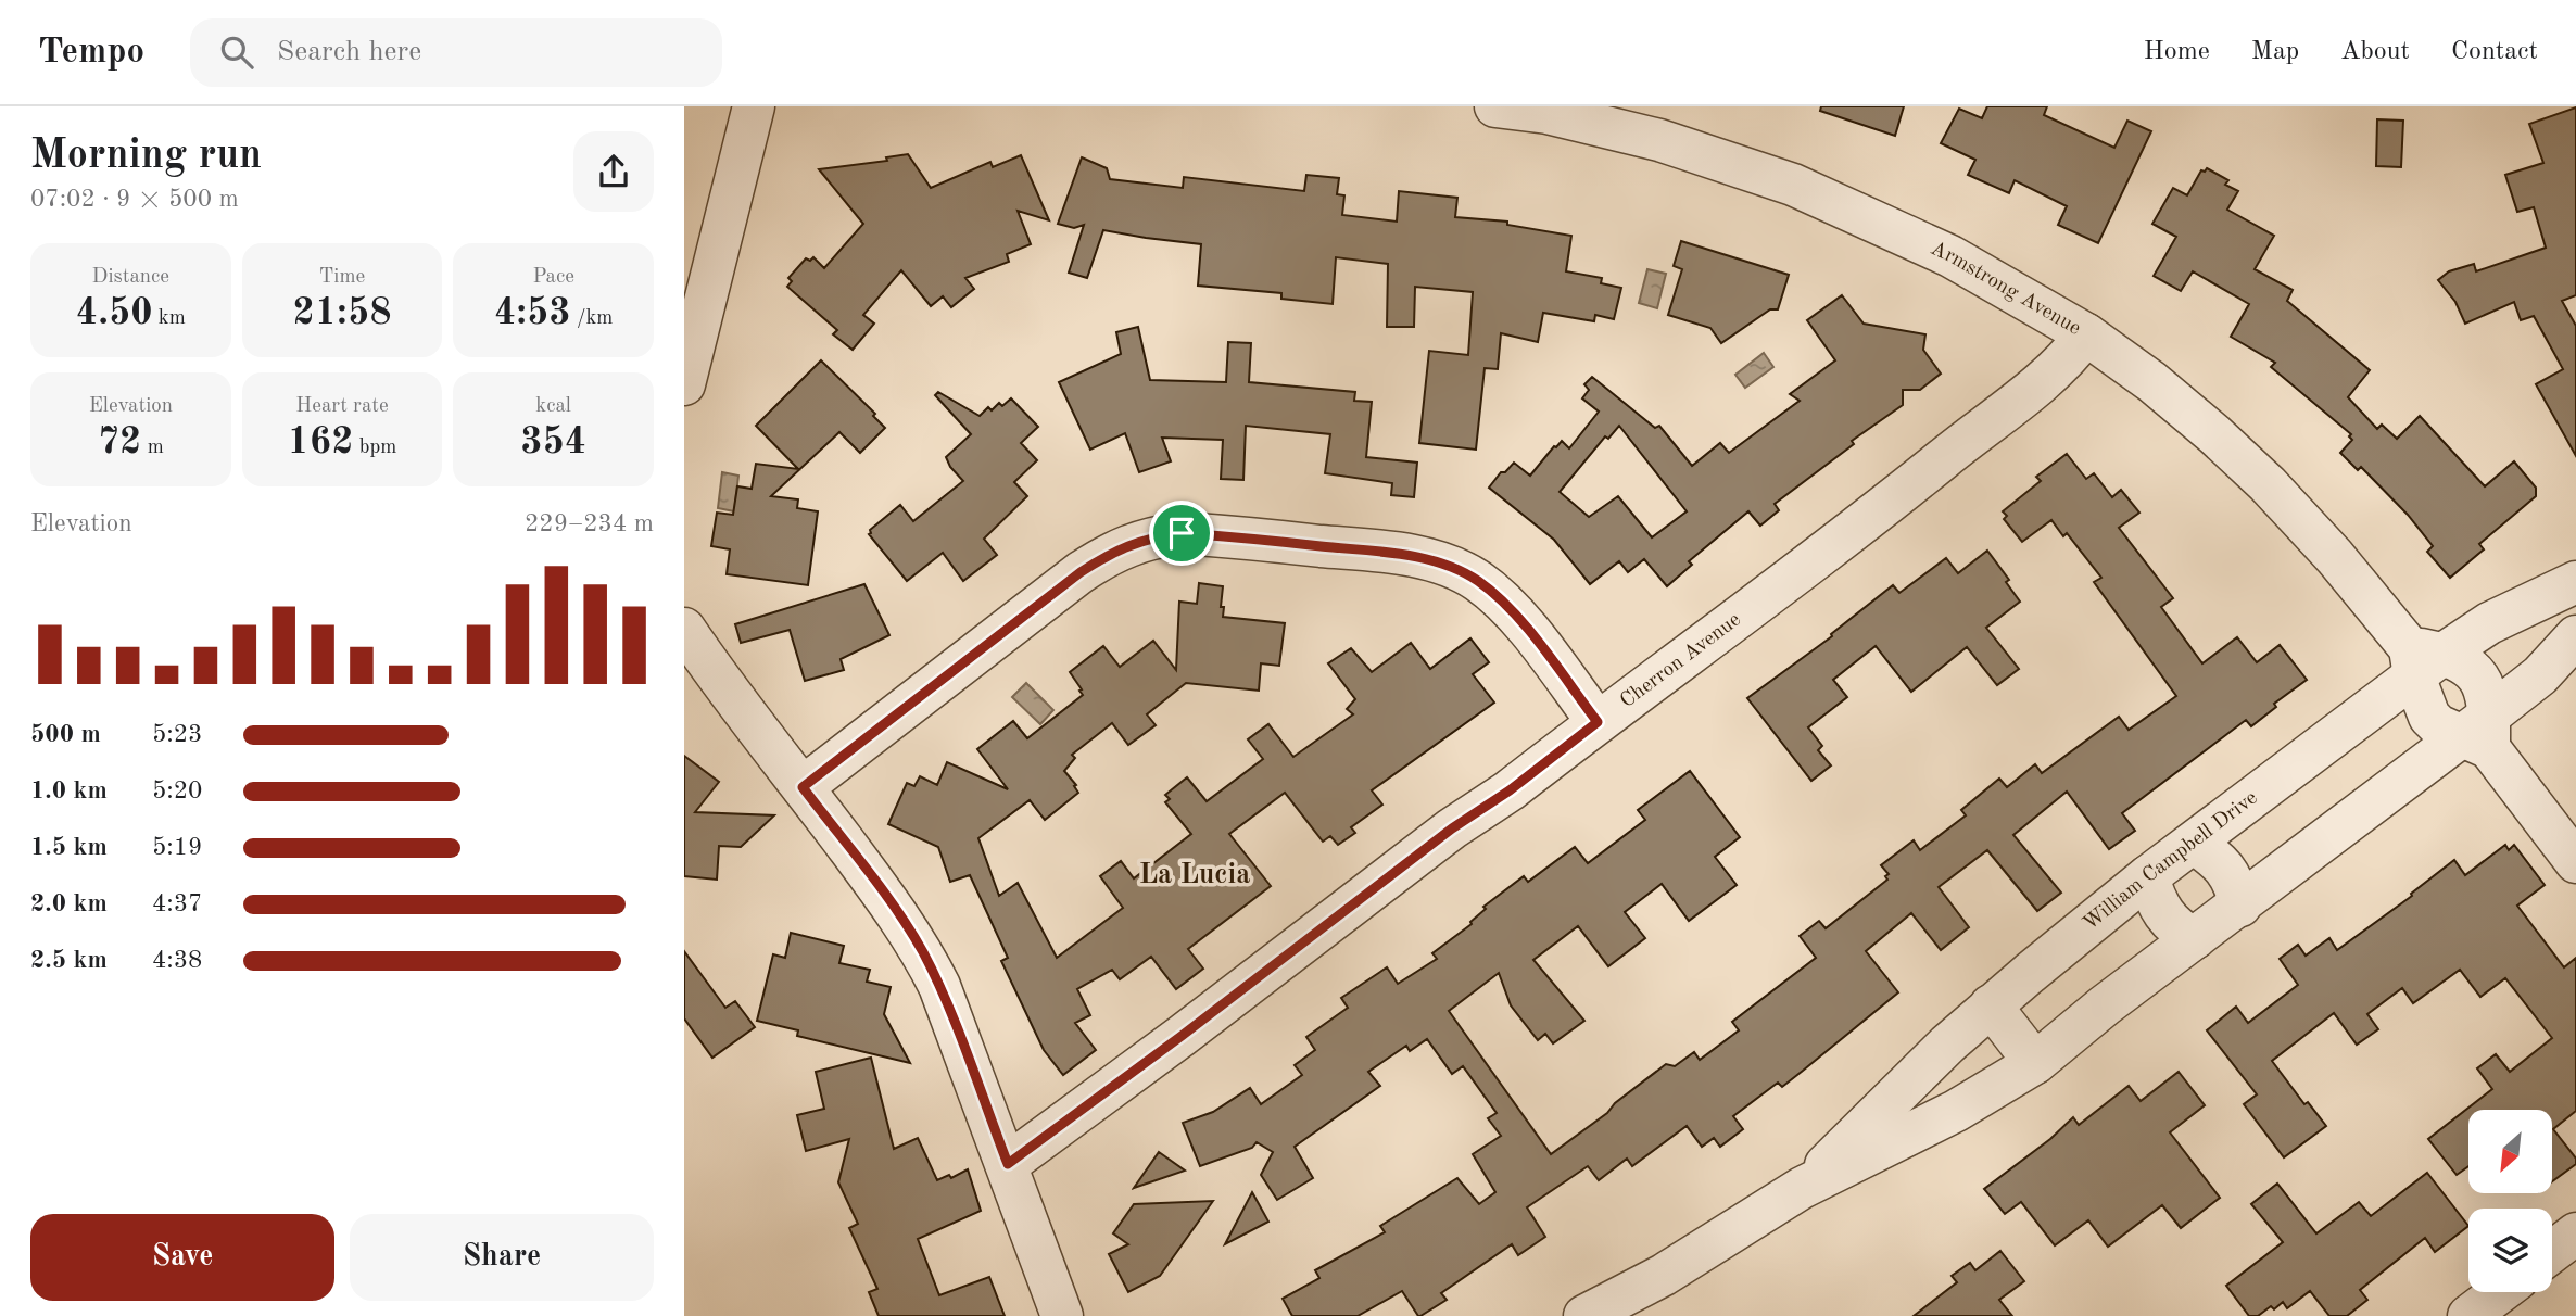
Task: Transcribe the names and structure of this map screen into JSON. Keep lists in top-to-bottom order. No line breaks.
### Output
{"streets":{"street":["Armstrong Avenue","Cherron Avenue","William Campbell Drive"]},"crossings":[["Armstrong Avenue","Cherron Avenue"],["Armstrong Avenue","William Campbell Drive"]],"districts":["La Lucia"],"north":"bottom left","page":{"header":"Tempo","search":"Search here","nav":["Home","Map","About","Contact"],"heading":["Morning run","07:02 · 9 × 500 m"],"stats":[["Distance","4.50 km"],["Time","21:58"],["Pace","4:53 /km"],["Elevation","72 m"],["Heart rate","162 bpm"],["kcal","354"]],"chart":["Elevation","229–234 m"],"list":[{"name":"500 m","note":"5:23"},{"name":"1.0 km","note":"5:20"},{"name":"1.5 km","note":"5:19"},{"name":"2.0 km","note":"4:37"},{"name":"2.5 km","note":"4:38"}],"buttons":["Save","Share"]}}
